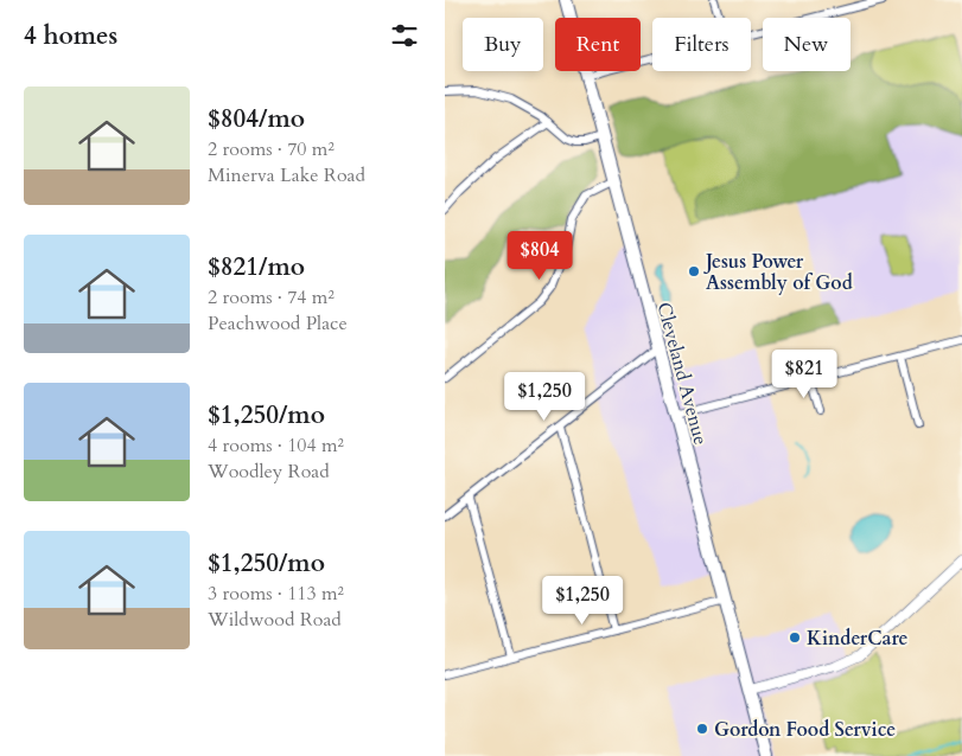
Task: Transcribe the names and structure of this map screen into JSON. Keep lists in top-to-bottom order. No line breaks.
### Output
{"streets":{"main road":["Cleveland Avenue"]},"places":["Jesus Power Assembly of God","KinderCare","Gordon Food Service"],"page":{"heading":"4 homes","chip":["Buy","Rent","Filters","New"],"list":[{"name":"$804/mo","note":"2 rooms · 70 m² · Minerva Lake Road"},{"name":"$821/mo","note":"2 rooms · 74 m² · Peachwood Place"},{"name":"$1,250/mo","note":"4 rooms · 104 m² · Woodley Road"},{"name":"$1,250/mo","note":"3 rooms · 113 m² · Wildwood Road"}],"price":["$804","$821","$1,250","$1,250"]}}
